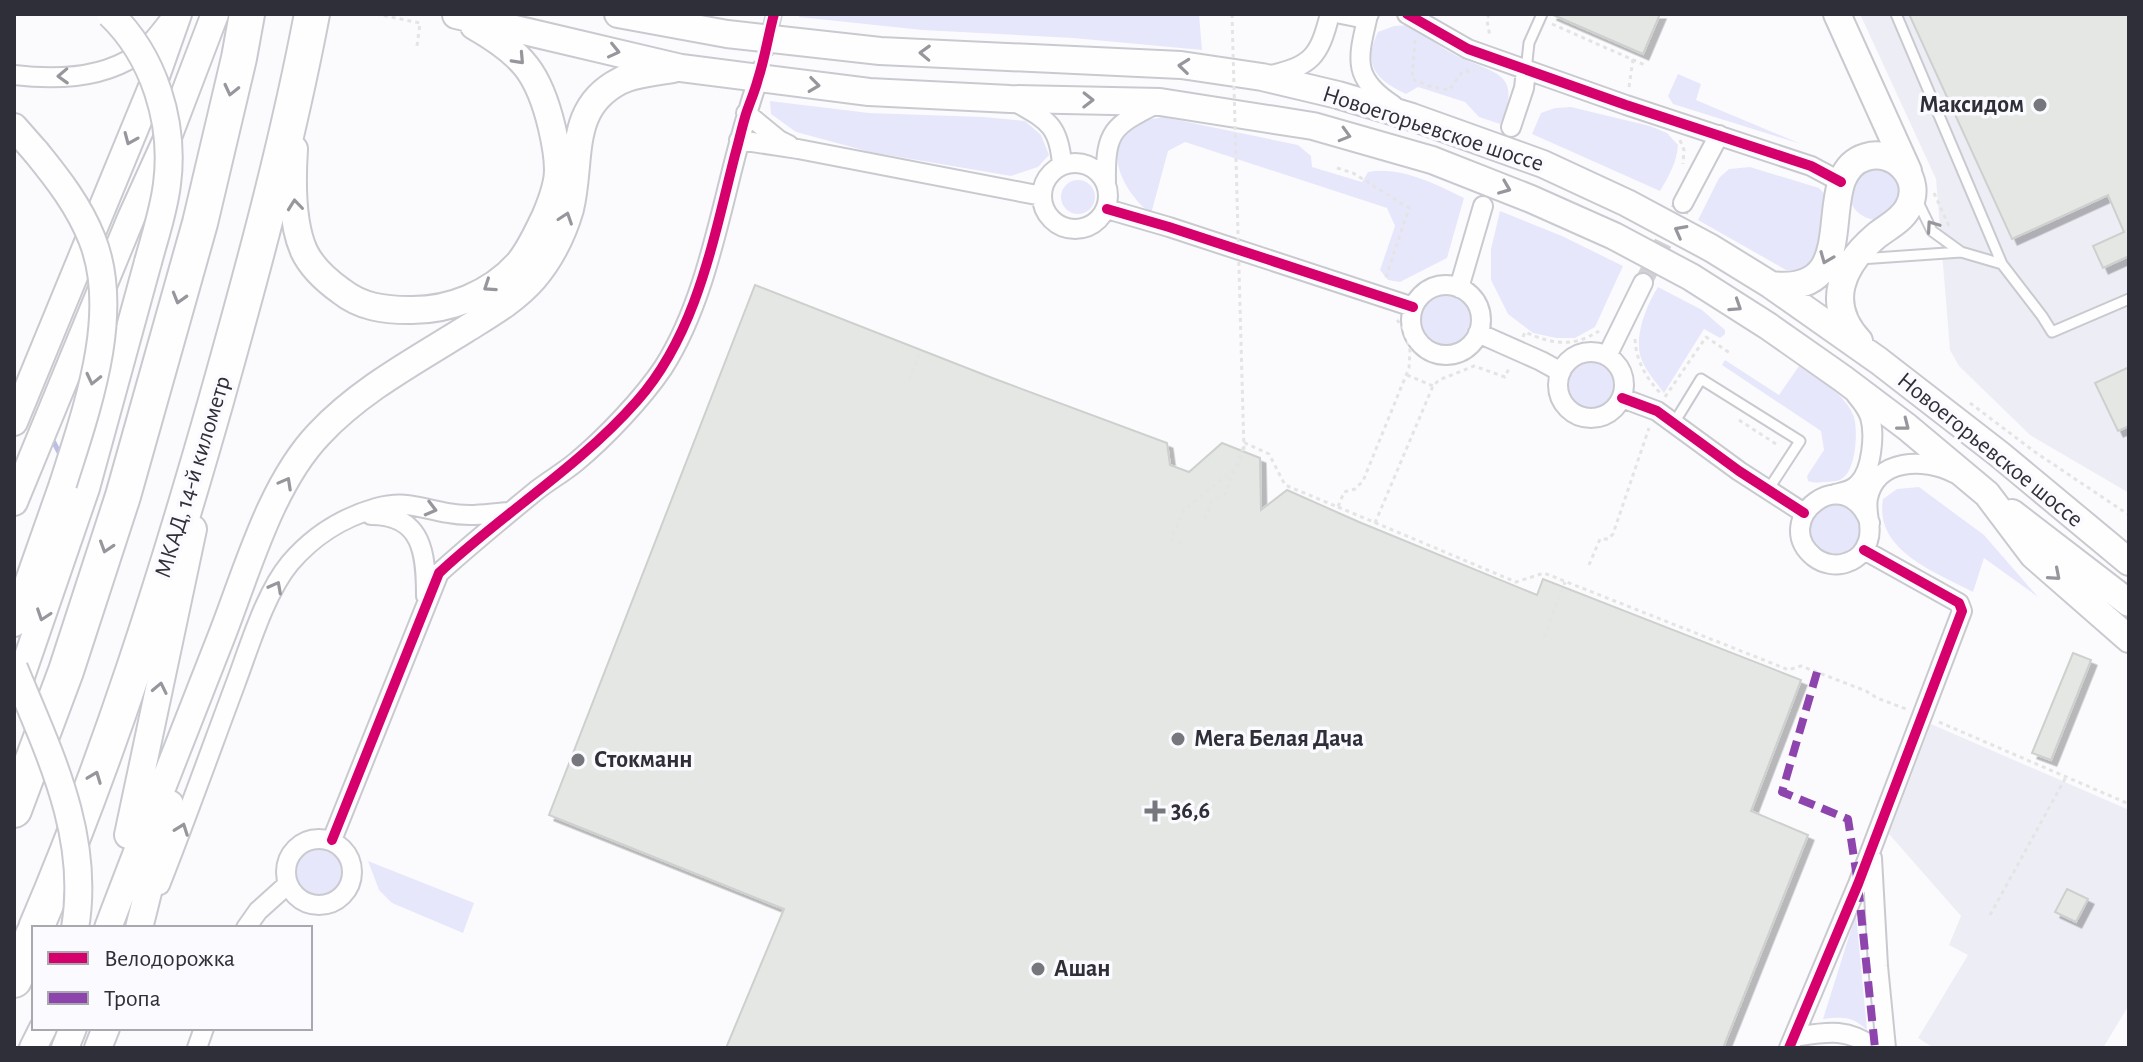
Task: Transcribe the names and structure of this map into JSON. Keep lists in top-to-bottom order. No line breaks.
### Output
{"streets":{"highway":["МКАД, 14-й километр"],"main road":["Новоегорьевское шоссе"]},"places":{"other":["Максидом","Мега Белая Дача","Стокманн","Ашан"],"health":["36,6"]},"legend":["Велодорожка","Тропа"]}
